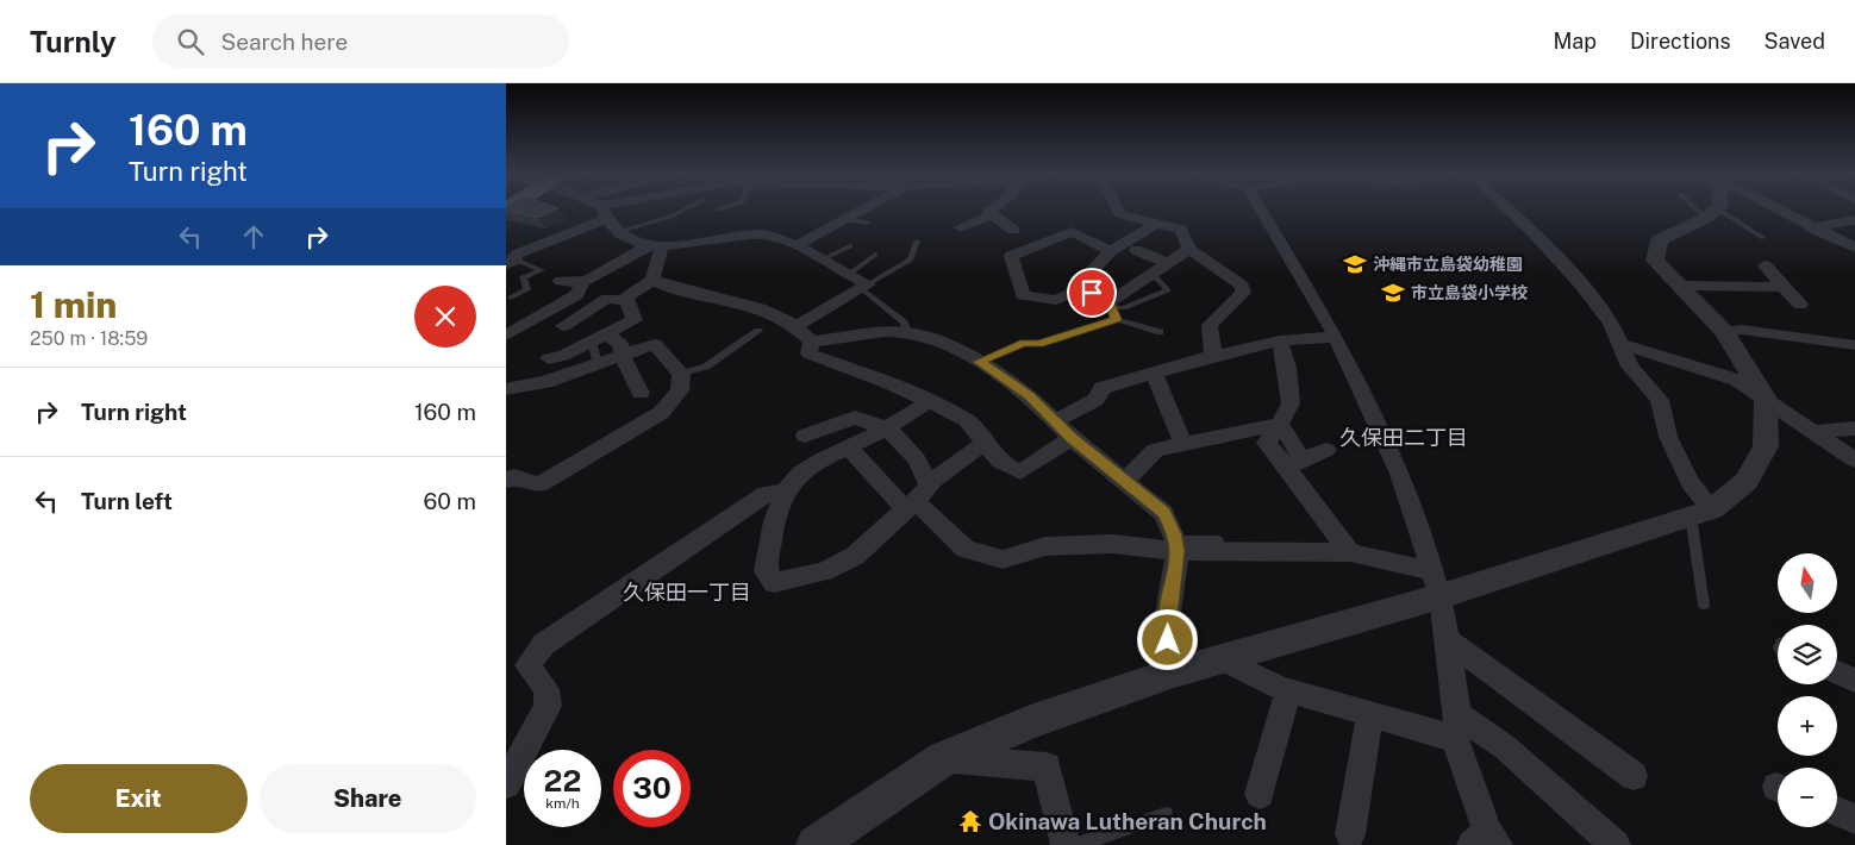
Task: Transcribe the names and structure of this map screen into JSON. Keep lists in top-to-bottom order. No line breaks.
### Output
{"districts":["久保田二丁目","久保田一丁目"],"places":{"school or university":["沖縄市立島袋幼稚園","市立島袋小学校"],"temple":["Okinawa Lutheran Church"]},"north":"top","page":{"header":"Turnly","search":"Search here","nav":["Map","Directions","Saved"],"turn":["160 m","Turn right"],"heading":["1 min","250 m · 18:59"],"list":[{"name":"Turn right","value":"160 m"},{"name":"Turn left","value":"60 m"}],"map_buttons":["+","−"],"speed":"22 km/h","limit":"30","buttons":["Exit","Share"]}}
